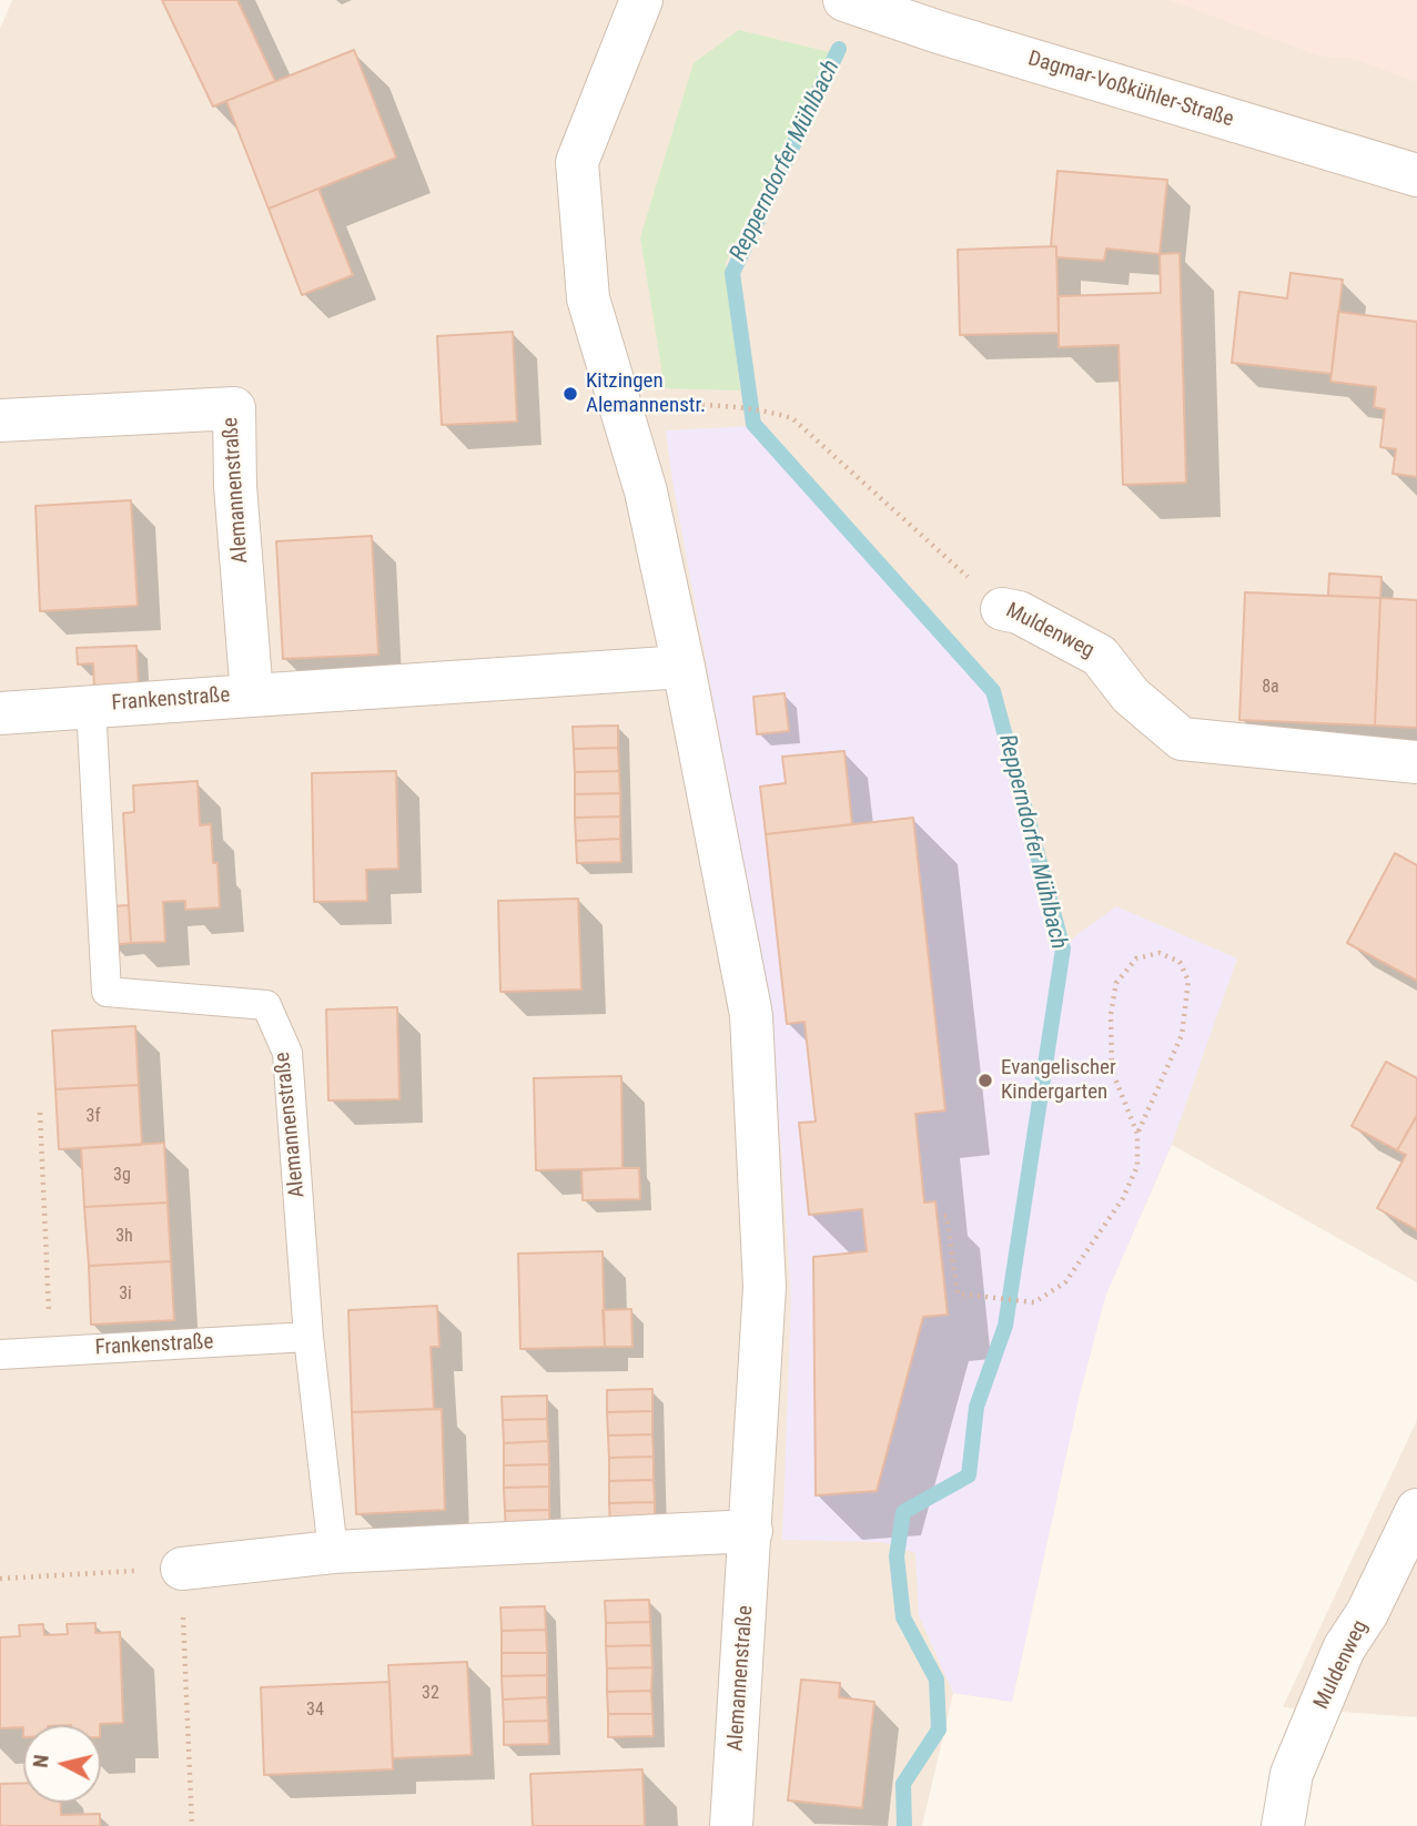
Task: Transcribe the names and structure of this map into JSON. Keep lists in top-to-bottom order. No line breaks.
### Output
{"streets":{"street":["Dagmar-Voßkühler-Straße","Alemannenstraße","Muldenweg","Frankenstraße"]},"crossings":[["Alemannenstraße","Frankenstraße"]],"water":["Repperndorfer Mühlbach"],"places":["Kitzingen Alemannenstr.","Evangelischer Kindergarten"],"house_numbers":["8a","3f","3g","3h","3i","32","34"],"north":"left"}
